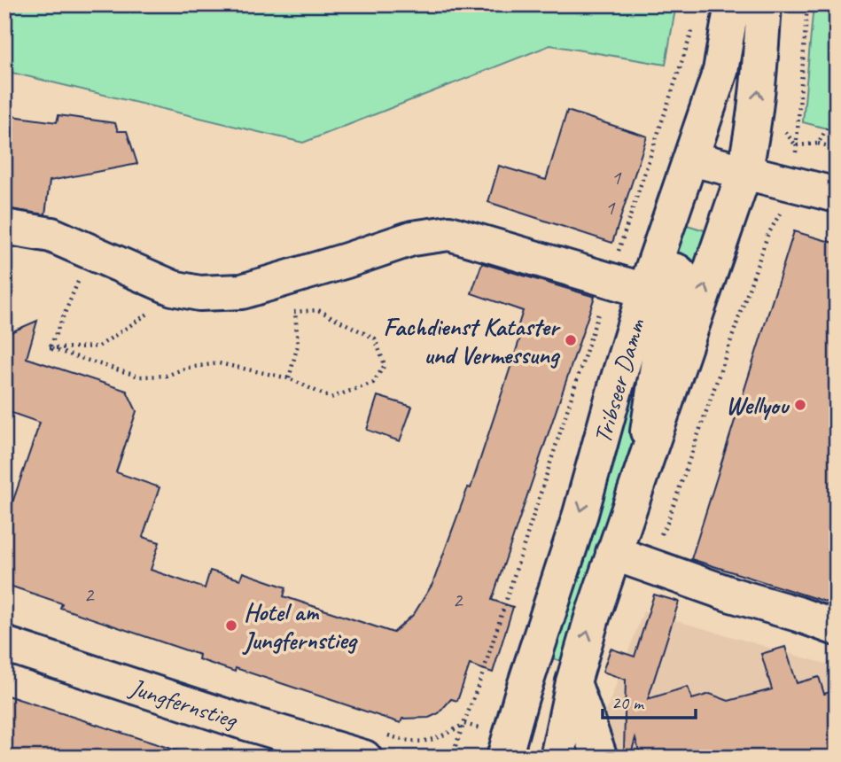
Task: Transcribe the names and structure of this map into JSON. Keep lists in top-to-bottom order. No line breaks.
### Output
{"streets":{"main road":["Tribseer Damm","Jungfernstieg"]},"places":["Fachdienst Kataster und Vermessung","Wellyou","Hotel am Jungfernstieg"],"house_numbers":["1","1","2","2"],"scale_bar":"20 m"}
